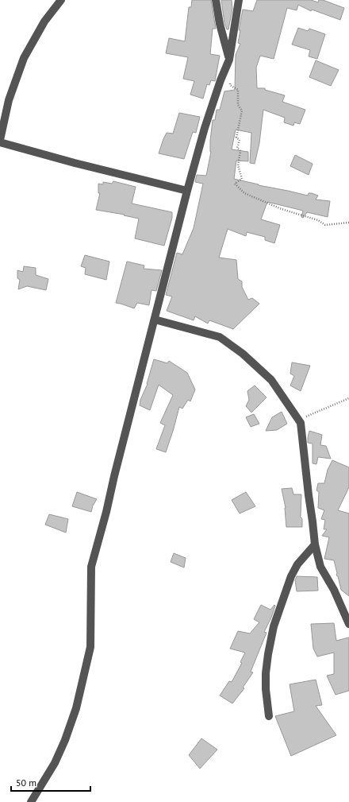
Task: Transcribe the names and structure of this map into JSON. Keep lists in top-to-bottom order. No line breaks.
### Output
{"scale_bar":"50 m"}
